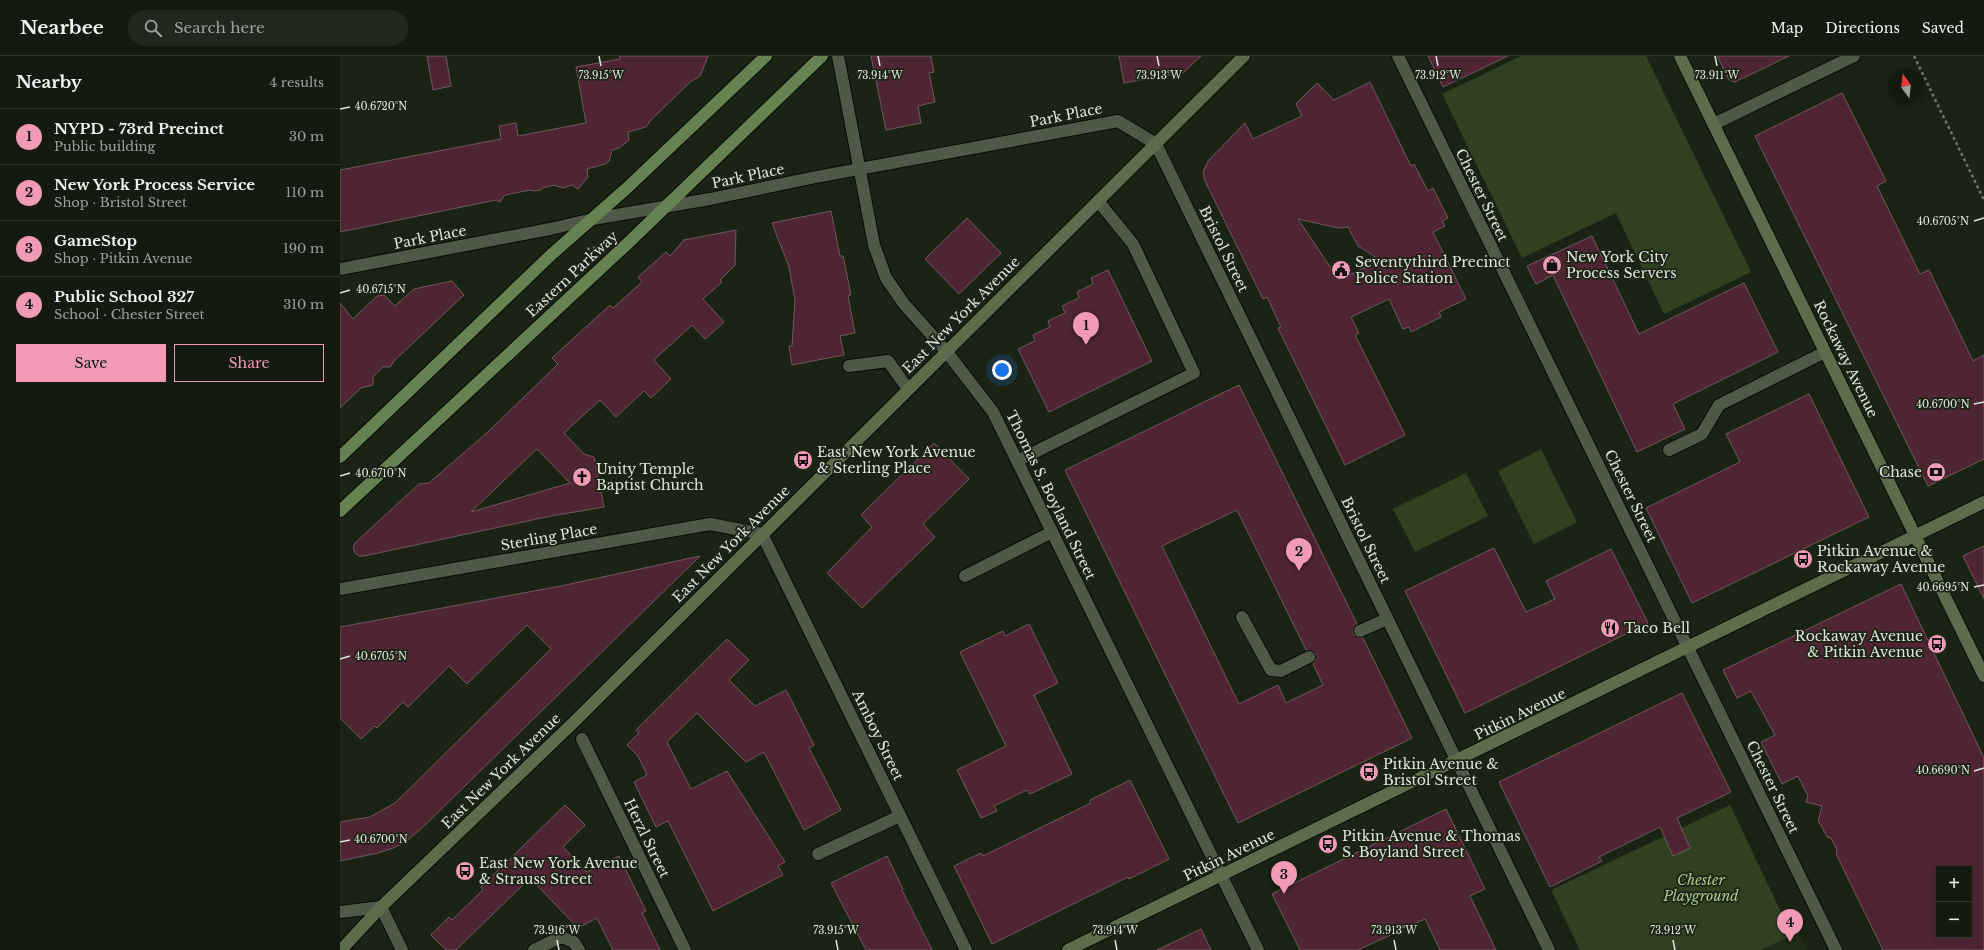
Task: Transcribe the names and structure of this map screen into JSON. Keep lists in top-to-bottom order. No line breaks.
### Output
{"streets":{"main road":["Eastern Parkway"],"street":["Park Place","Chester Street","Bristol Street","East New York Avenue","Rockaway Avenue","Thomas S. Boyland Street","Sterling Place","Pitkin Avenue","Amboy Street","Herzl Street"]},"crossings":[["Park Place","Bristol Street"],["Park Place","Eastern Parkway"],["Park Place","East New York Avenue"],["Park Place","Thomas S. Boyland Street"],["Chester Street","Pitkin Avenue"],["Bristol Street","East New York Avenue"],["Bristol Street","Pitkin Avenue"],["East New York Avenue","Thomas S. Boyland Street"],["East New York Avenue","Sterling Place"],["East New York Avenue","Amboy Street"],["Rockaway Avenue","Pitkin Avenue"],["Thomas S. Boyland Street","Pitkin Avenue"],["Sterling Place","Amboy Street"]],"parks":["Chester Playground"],"places":{"shop":["New York City Process Servers"],"public building":["Seventythird Precinct Police Station"],"bus stop":["East New York Avenue & Sterling Place","Pitkin Avenue & Rockaway Avenue","Rockaway Avenue & Pitkin Avenue","Pitkin Avenue & Bristol Street","Pitkin Avenue & Thomas S. Boyland Street","East New York Avenue & Strauss Street"],"bank":["Chase"],"church":["Unity Temple Baptist Church"],"restaurant":["Taco Bell"]},"north":"top","page":{"header":"Nearbee","search":"Search here","nav":["Map","Directions","Saved"],"heading":["Nearby","4 results"],"list":[{"mark":"1","name":"NYPD - 73rd Precinct","note":"Public building","value":"30 m"},{"mark":"2","name":"New York Process Service","note":"Shop · Bristol Street","value":"110 m"},{"mark":"3","name":"GameStop","note":"Shop · Pitkin Avenue","value":"190 m"},{"mark":"4","name":"Public School 327","note":"School · Chester Street","value":"310 m"}],"pins":["1","2","3","4"],"buttons":["Save","Share"],"map_buttons":["+","−"]},"coordinates":["73.915°W","73.914°W","73.913°W","73.912°W","73.911°W","40.6720°N","40.6705°N","40.6715°N","40.6700°N","40.6710°N","40.6695°N","40.6690°N","73.916°W"]}
